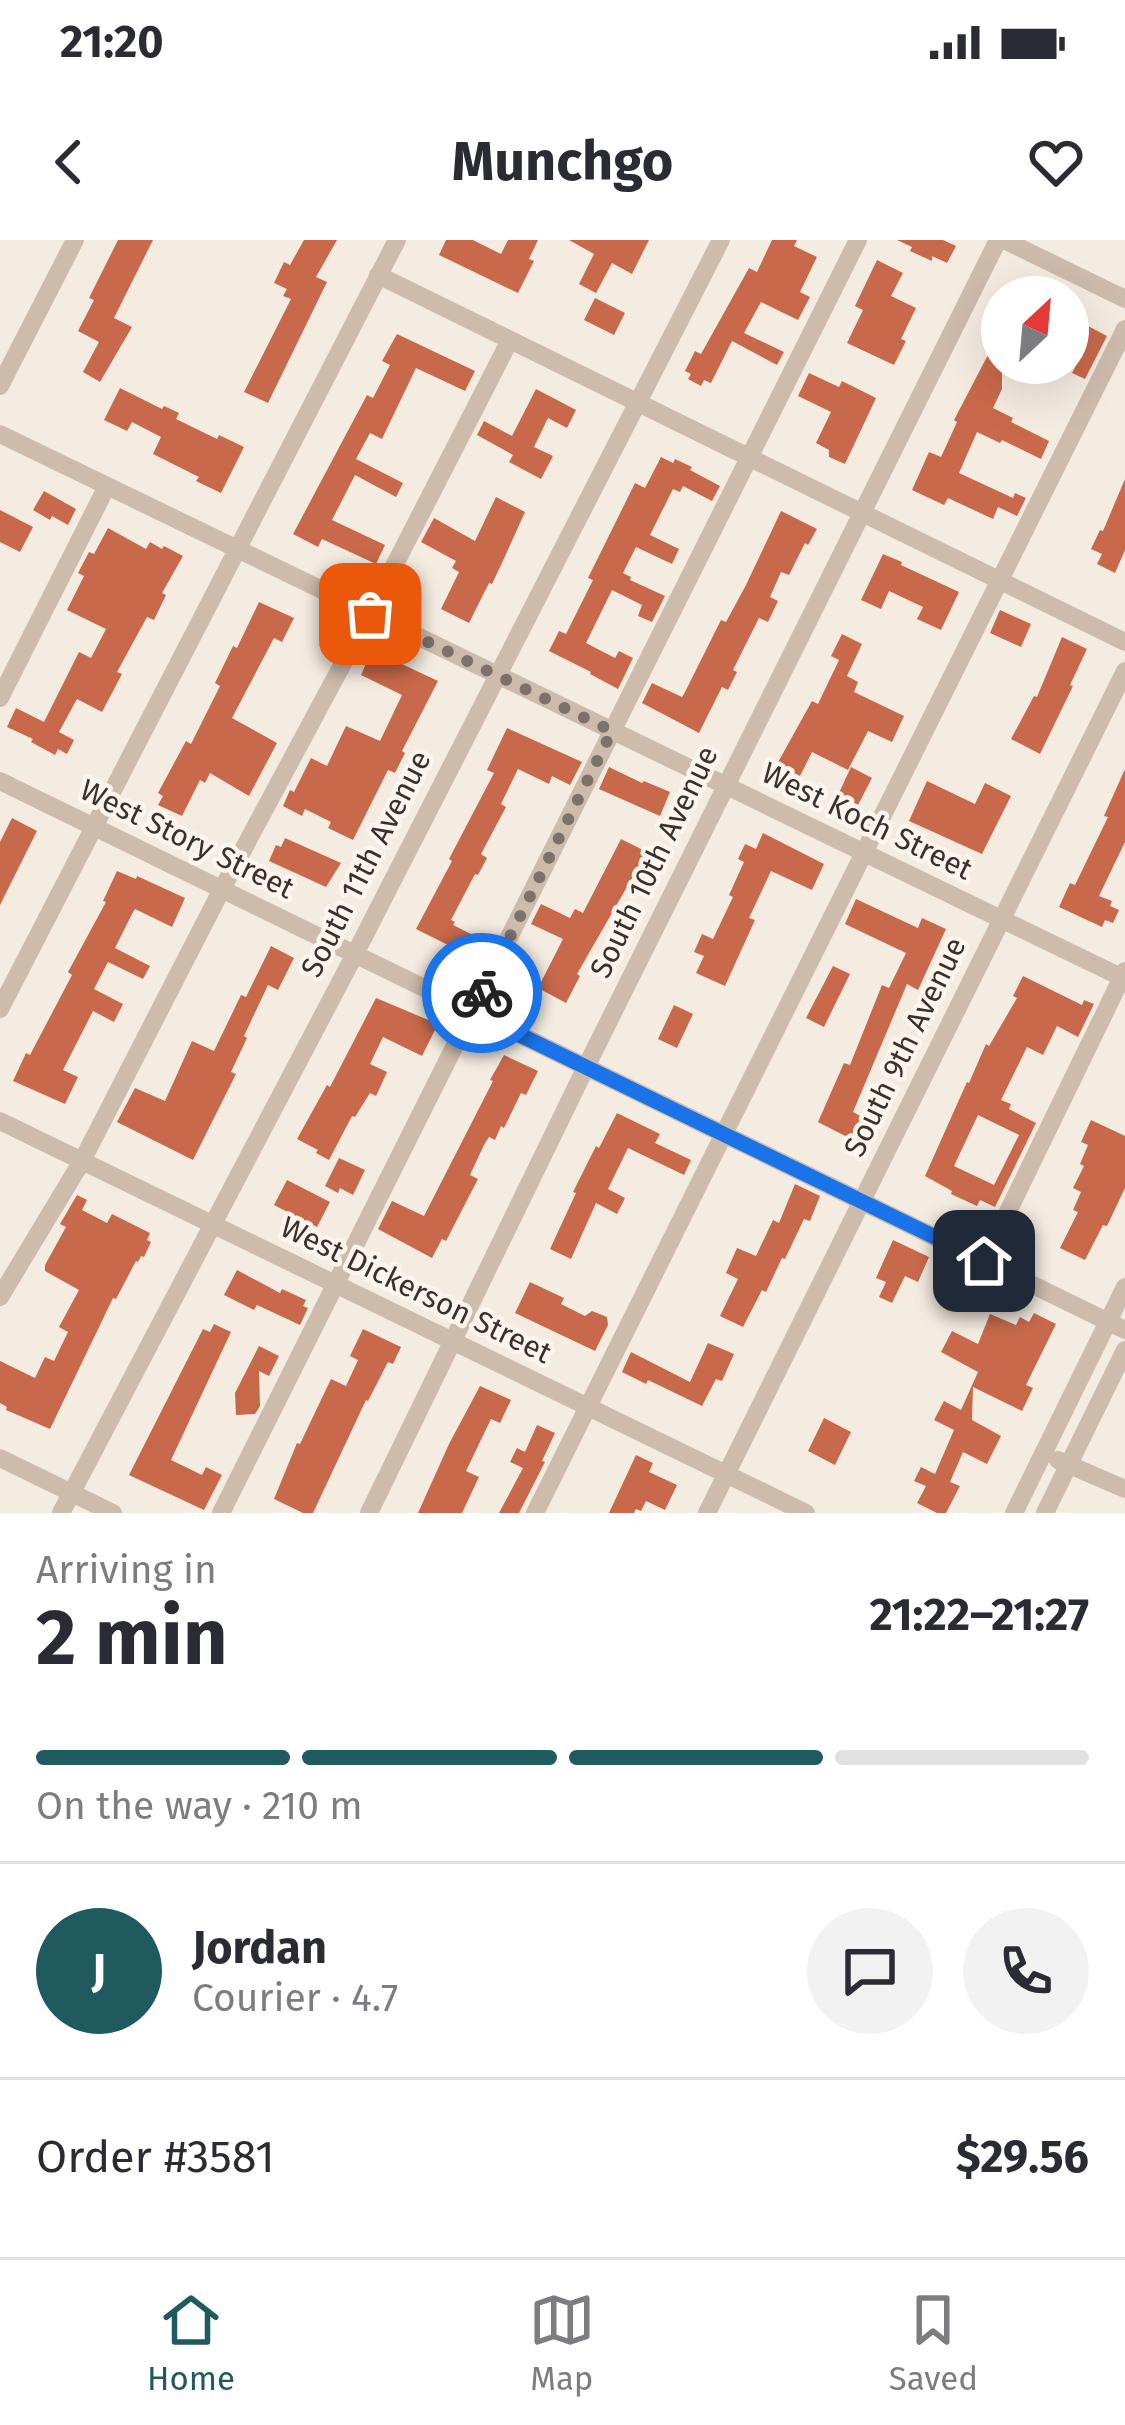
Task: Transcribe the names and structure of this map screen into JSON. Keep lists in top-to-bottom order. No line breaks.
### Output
{"streets":{"street":["West Koch Street","West Story Street","South 10th Avenue","South 11th Avenue","South 9th Avenue","West Dickerson Street"]},"crossings":[["West Koch Street","South 10th Avenue"],["West Koch Street","South 11th Avenue"],["West Koch Street","South 9th Avenue"],["West Story Street","South 10th Avenue"],["West Story Street","South 11th Avenue"],["West Story Street","South 9th Avenue"],["South 10th Avenue","West Dickerson Street"],["South 11th Avenue","West Dickerson Street"],["South 9th Avenue","West Dickerson Street"]],"north":"top right","page":{"status":"21:20","header":"Munchgo","heading":["2 min","Arriving in","21:22–21:27"],"panel":["Jordan","Courier · 4.7","Order #3581","$29.56"],"bar":"On the way · 210 m","round":"J","tabs":["Home","Map","Saved"]}}
